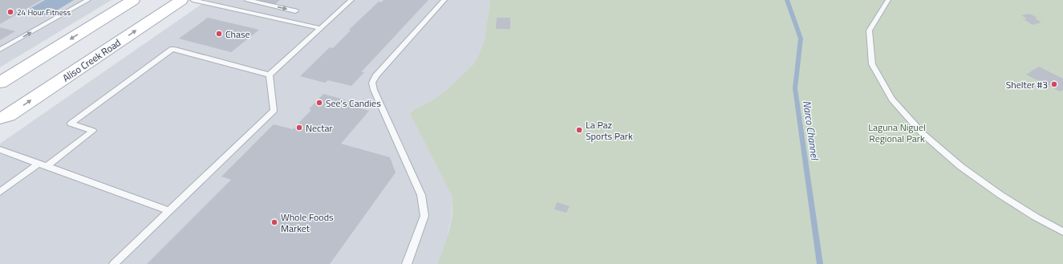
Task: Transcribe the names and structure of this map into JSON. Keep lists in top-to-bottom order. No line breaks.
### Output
{"streets":{"main road":["Aliso Creek Road"]},"water":["Narco Channel"],"parks":["Laguna Niguel Regional Park"],"places":["24 Hour Fitness","Chase","Shelter #3","See's Candies","Nectar","La Paz Sports Park","Whole Foods Market"]}
